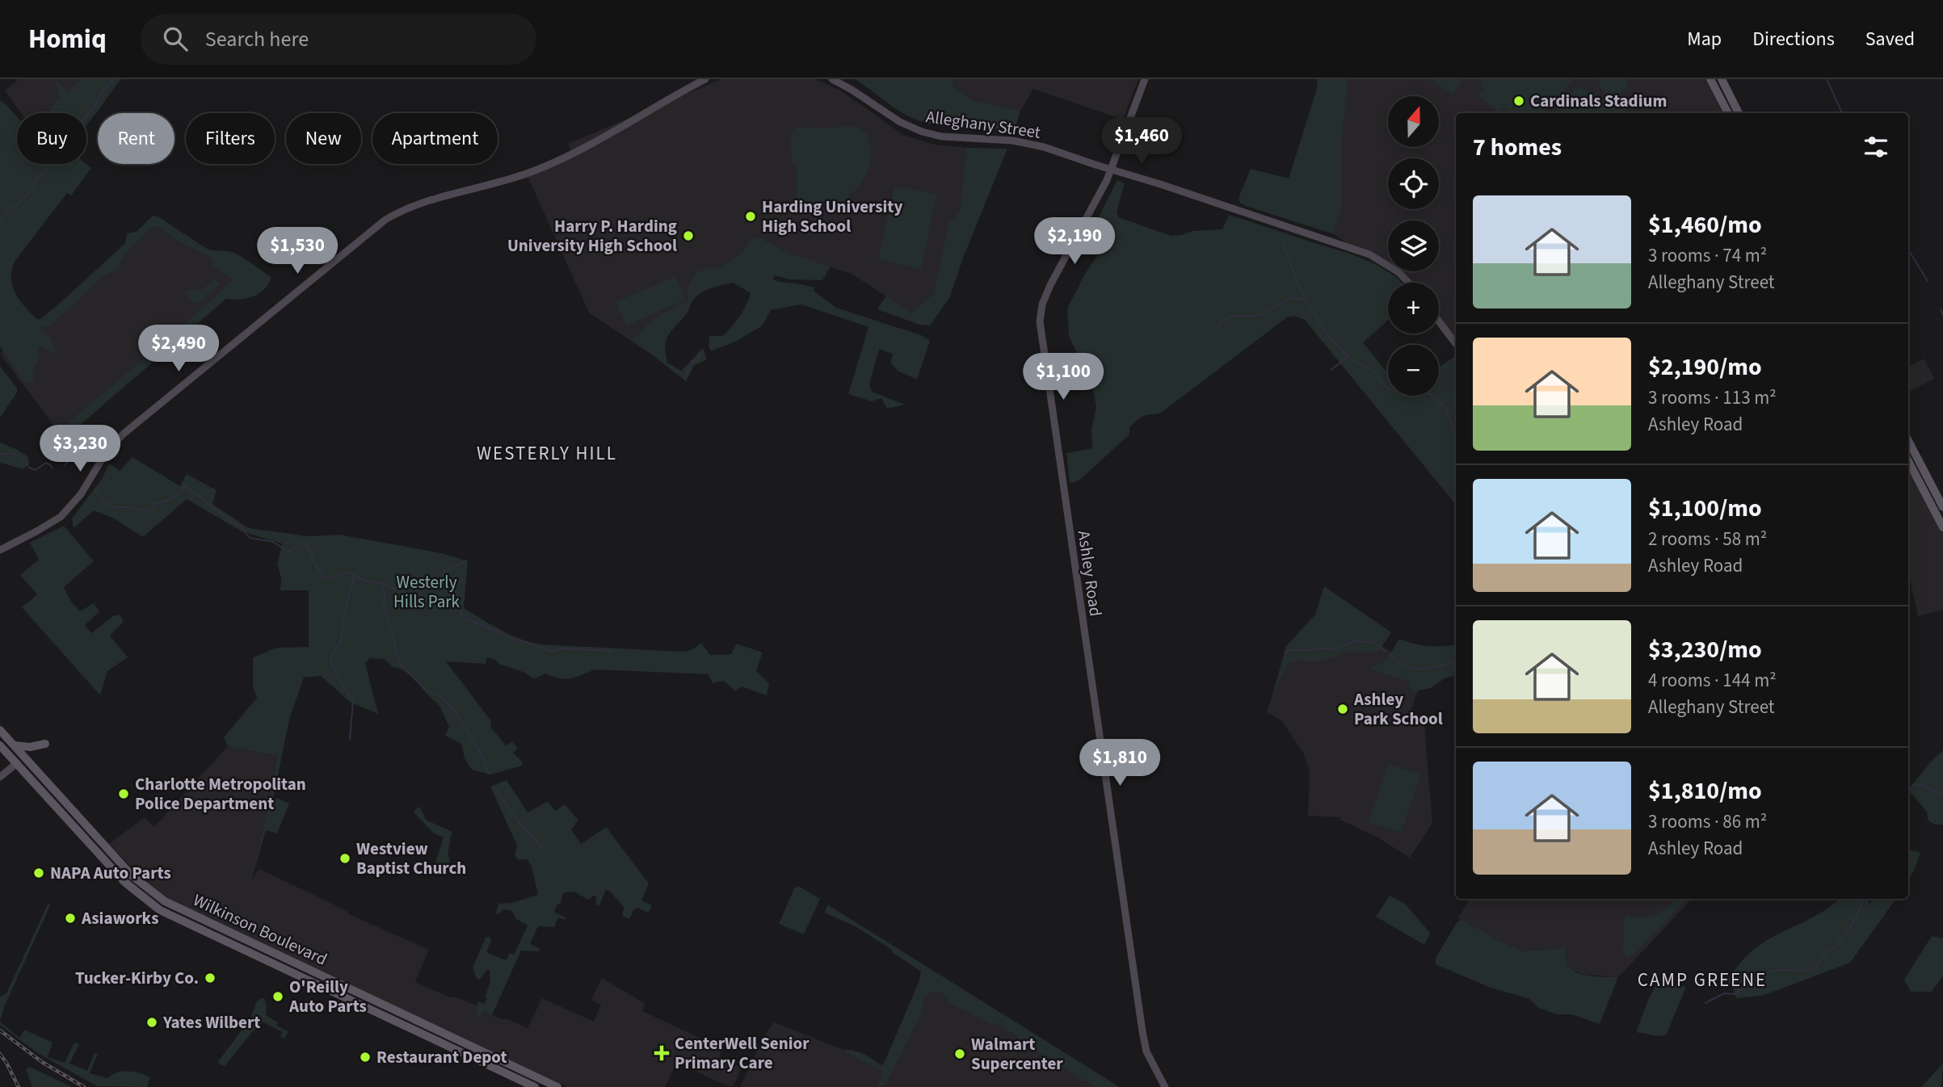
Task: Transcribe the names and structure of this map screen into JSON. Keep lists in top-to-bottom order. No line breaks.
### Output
{"streets":{"main road":["Wilkinson Boulevard"],"street":["Alleghany Street","Ashley Road"]},"crossings":[["Alleghany Street","Ashley Road"]],"districts":["WESTERLY HILL","CAMP GREENE"],"parks":["Westerly Hills Park"],"places":{"other":["Cardinals Stadium","Harding University High School","Harry P. Harding University High School","Ashley Park School","Charlotte Metropolitan Police Department","Westview Baptist Church","NAPA Auto Parts","Asiaworks","Tucker-Kirby Co.","O'Reilly Auto Parts","Yates Wilbert","Walmart Supercenter","Restaurant Depot"],"health":["CenterWell Senior Primary Care"]},"north":"top","page":{"header":"Homiq","search":"Search here","nav":["Map","Directions","Saved"],"map_buttons":["+","−"],"chip":["Buy","Rent","Filters","New","Apartment"],"heading":"7 homes","price":["$1,460","$2,190","$1,530","$2,490","$1,100","$3,230","$1,810"],"list":[{"name":"$1,460/mo","note":"3 rooms · 74 m² · Alleghany Street"},{"name":"$2,190/mo","note":"3 rooms · 113 m² · Ashley Road"},{"name":"$1,100/mo","note":"2 rooms · 58 m² · Ashley Road"},{"name":"$3,230/mo","note":"4 rooms · 144 m² · Alleghany Street"},{"name":"$1,810/mo","note":"3 rooms · 86 m² · Ashley Road"}]}}
